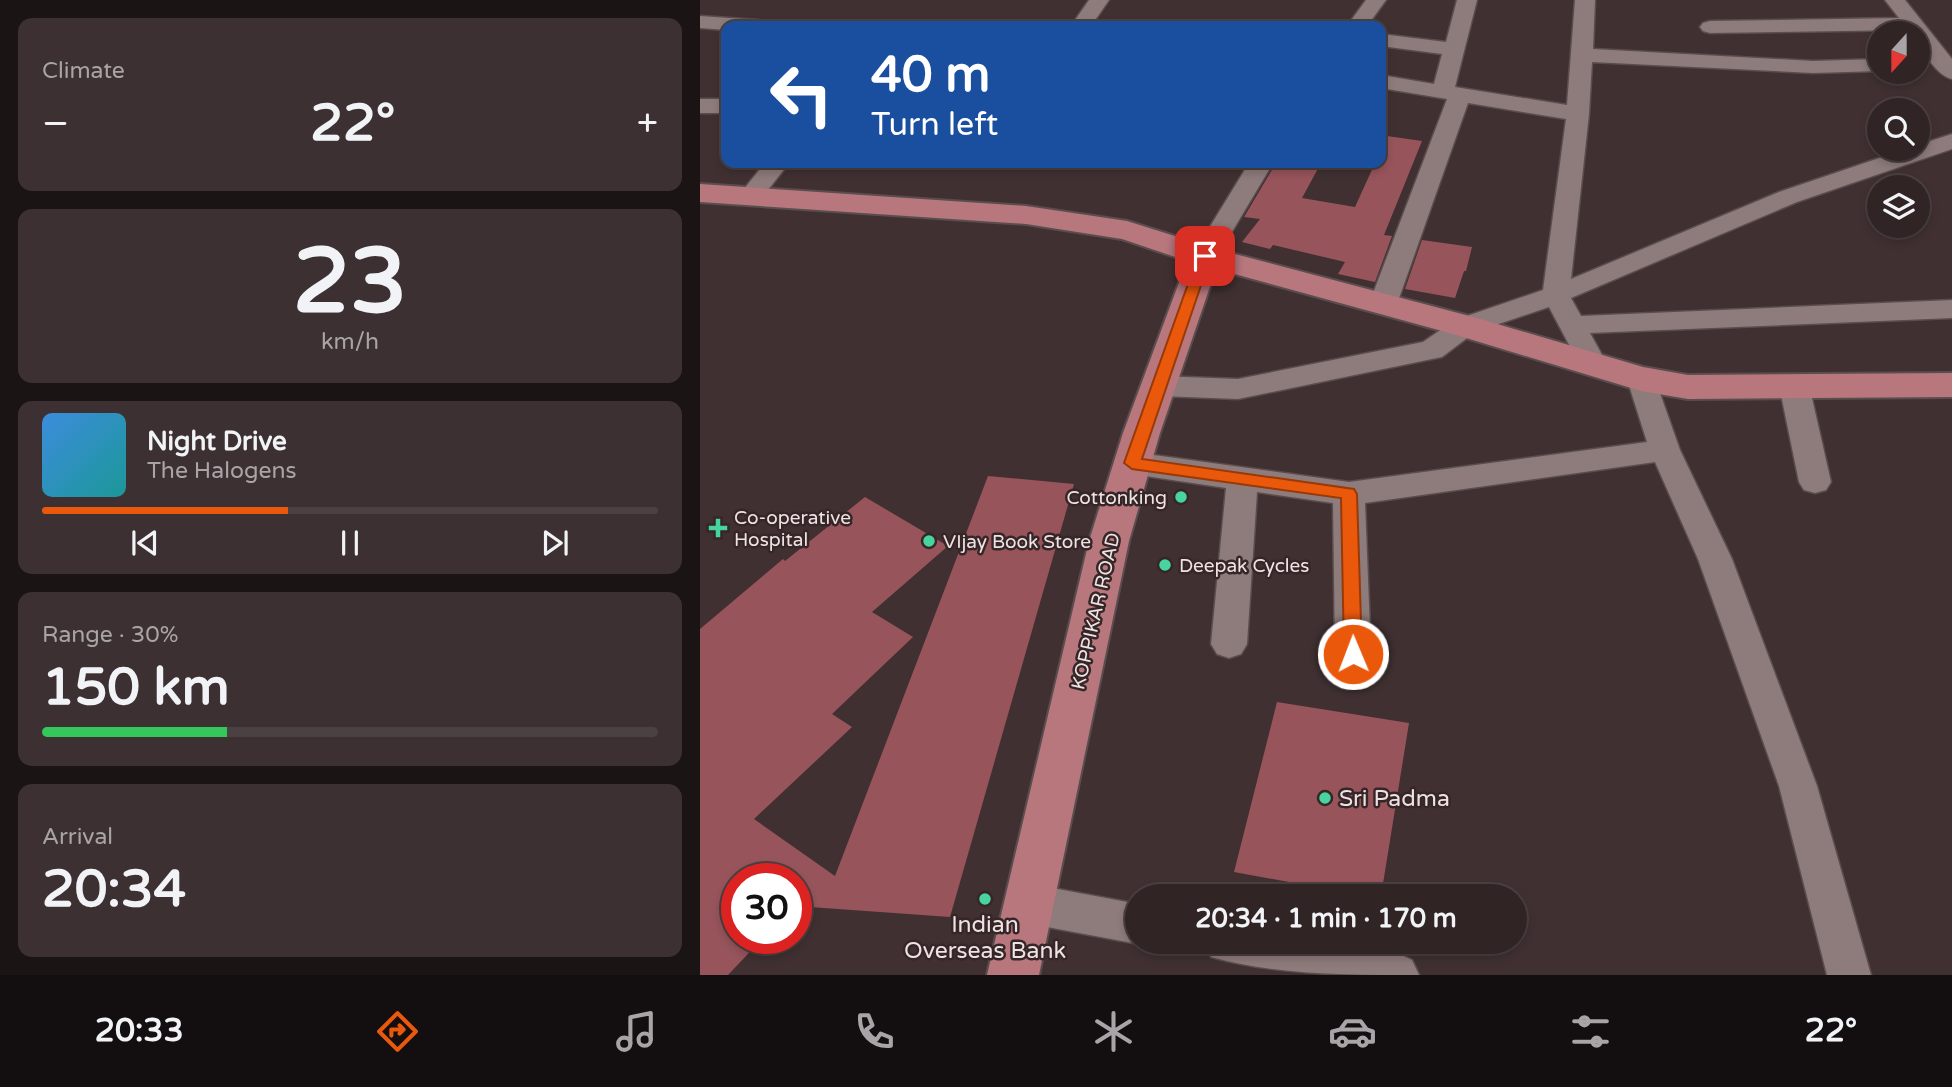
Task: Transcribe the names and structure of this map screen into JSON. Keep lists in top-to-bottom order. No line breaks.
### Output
{"streets":{"main road":["KOPPIKAR ROAD"]},"places":{"other":["Cottonking","VIjay Book Store","Deepak Cycles","Sri Padma","Indian Overseas Bank"],"health":["Co-operative Hospital"]},"north":"bottom","page":{"tile":["Climate",["23","km/h"],["Range · 30%","150 km"],["Arrival","20:34"]],"turn":["40 m","Turn left"],"heat":["−","22°","+"],"song":["Night Drive","The Halogens"],"limit":"30","trip":"20:34 · 1 min · 170 m","tabs":["20:33","22°"]}}
